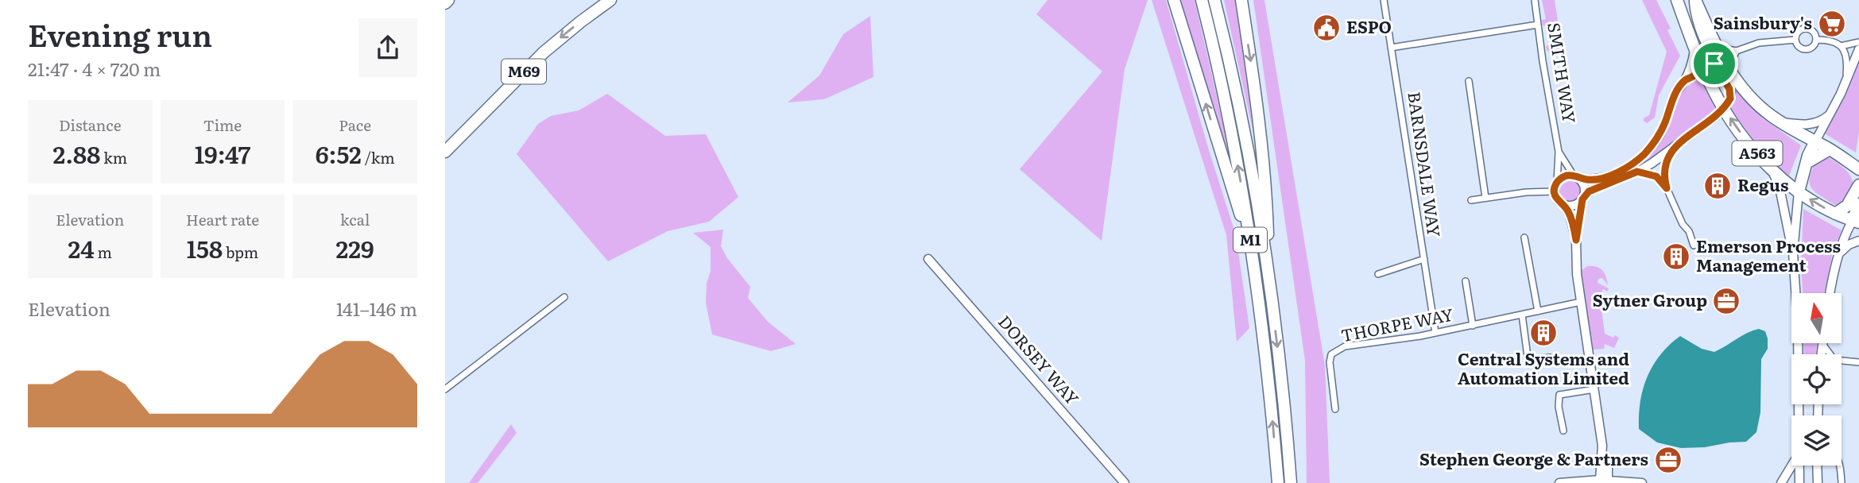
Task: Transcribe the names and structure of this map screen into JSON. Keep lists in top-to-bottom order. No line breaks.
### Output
{"streets":{"highway":["M69","A563","M1"],"street":["SMITH WAY","BARNSDALE WAY","THORPE WAY","DORSEY WAY"]},"crossings":[["BARNSDALE WAY","THORPE WAY"]],"places":{"supermarket":["Sainsbury's"],"public building":["ESPO"],"building":["Regus","Emerson Process Management","Central Systems and Automation Limited"],"office":["Sytner Group","Stephen George & Partners"]},"north":"top","page":{"heading":["Evening run","21:47 · 4 × 720 m"],"stats":[["Distance","2.88 km"],["Time","19:47"],["Pace","6:52 /km"],["Elevation","24 m"],["Heart rate","158 bpm"],["kcal","229"]],"chart":["Elevation","141–146 m"]}}
